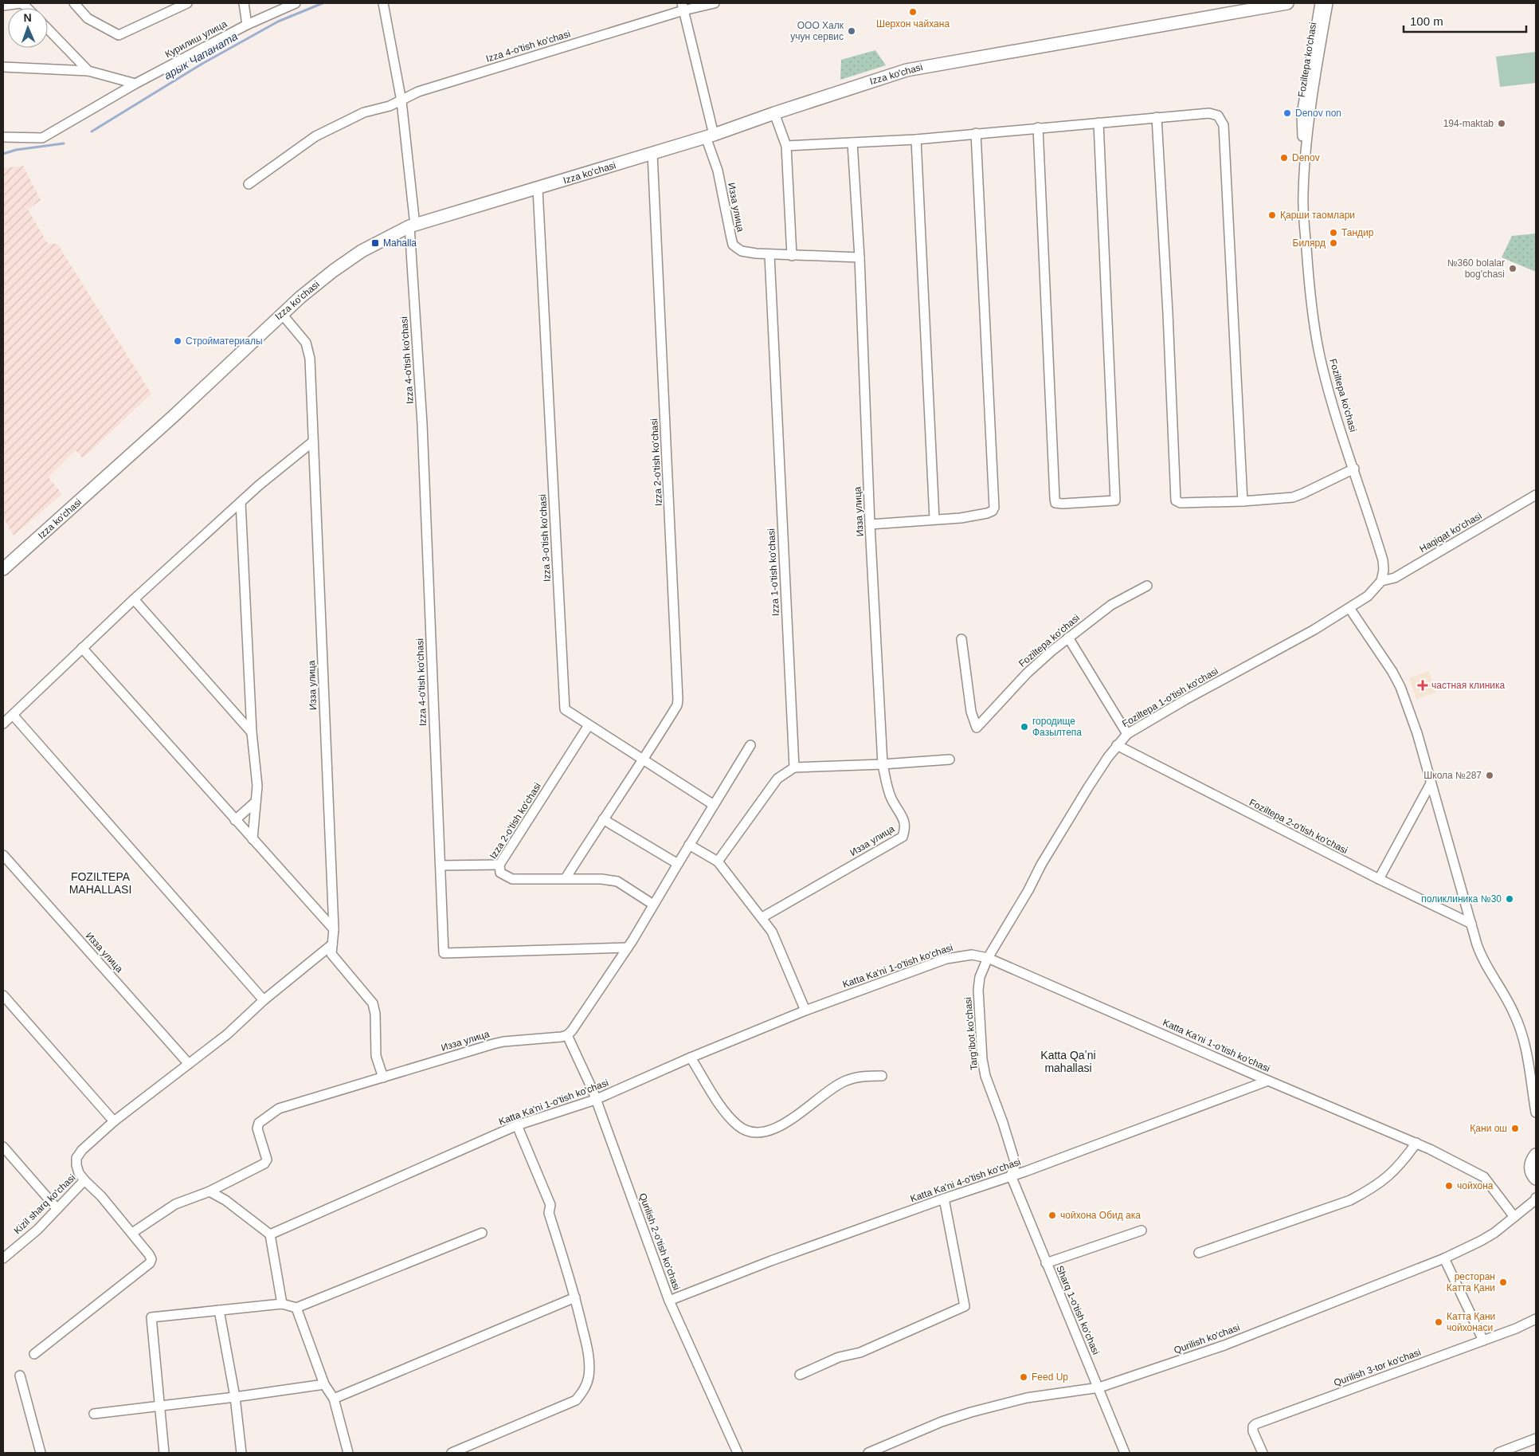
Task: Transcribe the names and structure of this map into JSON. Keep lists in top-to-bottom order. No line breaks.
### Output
{"streets":{"main road":["Izza ko'chasi"],"street":["Курилиш улица","Izza 4-o'tish ko'chasi","Foziltepa ko'chasi","Изза улица","Izza 2-o'tish ko'chasi","Haqiqat ko'chasi","Izza 3-o'tish ko'chasi","Izza 1-o'tish ko'chasi","Foziltepa 1-o'tish ko'chasi","Foziltepa 2-o'tish ko'chasi","Katta Ka'ni 1-o'tish ko'chasi","Targ‘ibot ko‘chasi","Katta Ka'ni 4-o'tish ko'chasi","Kizil sharq ko'chasi","Qurilish 2-o'tish ko'chasi","Sharq 1-o'tish ko'chasi","Qurilish ko'chasi","Qurilish 3-tor ko'chasi"]},"crossings":[["Izza 4-o'tish ko'chasi","Izza ko'chasi"],["Izza 4-o'tish ko'chasi","Изза улица"],["Foziltepa ko'chasi","Haqiqat ko'chasi"],["Izza ko'chasi","Изза улица"],["Izza ko'chasi","Izza 2-o'tish ko'chasi"],["Izza ko'chasi","Izza 3-o'tish ko'chasi"],["Изза улица","Izza 1-o'tish ko'chasi"],["Изза улица","Qurilish 2-o'tish ko'chasi"],["Izza 2-o'tish ko'chasi","Izza 3-o'tish ko'chasi"],["Foziltepa 1-o'tish ko'chasi","Foziltepa 2-o'tish ko'chasi"],["Foziltepa 1-o'tish ko'chasi","Katta Ka'ni 1-o'tish ko'chasi"],["Foziltepa 1-o'tish ko'chasi","Targ‘ibot ko‘chasi"],["Katta Ka'ni 1-o'tish ko'chasi","Targ‘ibot ko‘chasi"],["Katta Ka'ni 1-o'tish ko'chasi","Katta Ka'ni 4-o'tish ko'chasi"],["Katta Ka'ni 1-o'tish ko'chasi","Qurilish 2-o'tish ko'chasi"],["Katta Ka'ni 1-o'tish ko'chasi","Qurilish ko'chasi"],["Targ‘ibot ko‘chasi","Katta Ka'ni 4-o'tish ko'chasi"],["Targ‘ibot ko‘chasi","Sharq 1-o'tish ko'chasi"],["Katta Ka'ni 4-o'tish ko'chasi","Qurilish 2-o'tish ko'chasi"],["Katta Ka'ni 4-o'tish ko'chasi","Sharq 1-o'tish ko'chasi"],["Sharq 1-o'tish ko'chasi","Qurilish ko'chasi"]],"districts":["FOZILTEPA MAHALLASI","Katta Qaʼni mahallasi"],"water":["арык Чапаната"],"places":{"other":["Шерхон чайхана","ООО Халк учун сервис","Denov non","194-maktab","Denov","Қарши таомлари","Тандир","Билярд","№360 bolalar bog'chasi","Стройматериалы","городище Фазылтепа","Школа №287","поликлиника №30","Қани ош","чойхона","чойхона Обид ака","ресторан Катта Қани","Катта Қани чойхонаси","Feed Up"],"transit":["Mahalla"],"health":["частная клиника"]},"scale_bar":"100 m","north":"top"}
